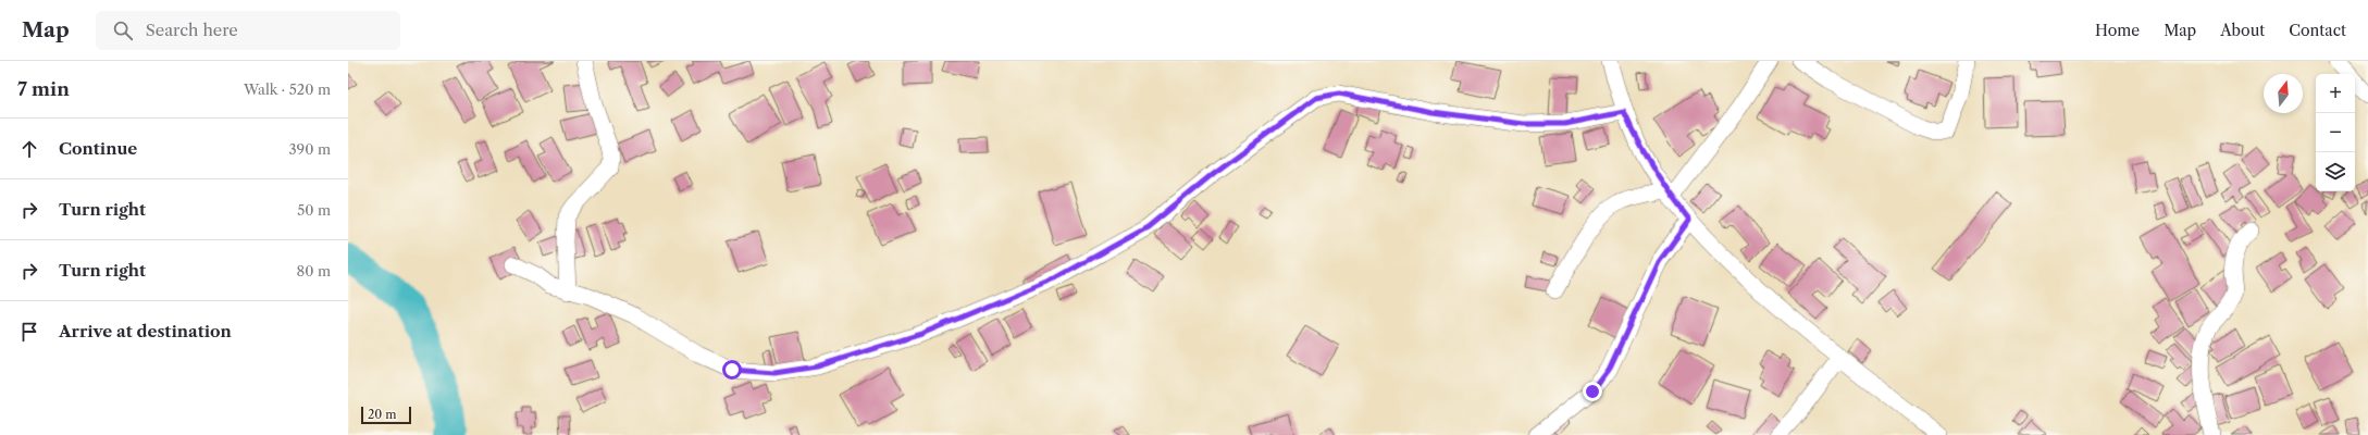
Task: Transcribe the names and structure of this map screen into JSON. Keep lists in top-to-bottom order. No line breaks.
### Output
{"scale_bar":"20 m","north":"top","page":{"header":"Map","search":"Search here","nav":["Home","Map","About","Contact"],"heading":["7 min","Walk · 520 m"],"map_buttons":["+","−"],"list":[["Continue","390 m"],["Turn right","50 m"],["Turn right","80 m"],"Arrive at destination"],"scale":"20 m"}}
